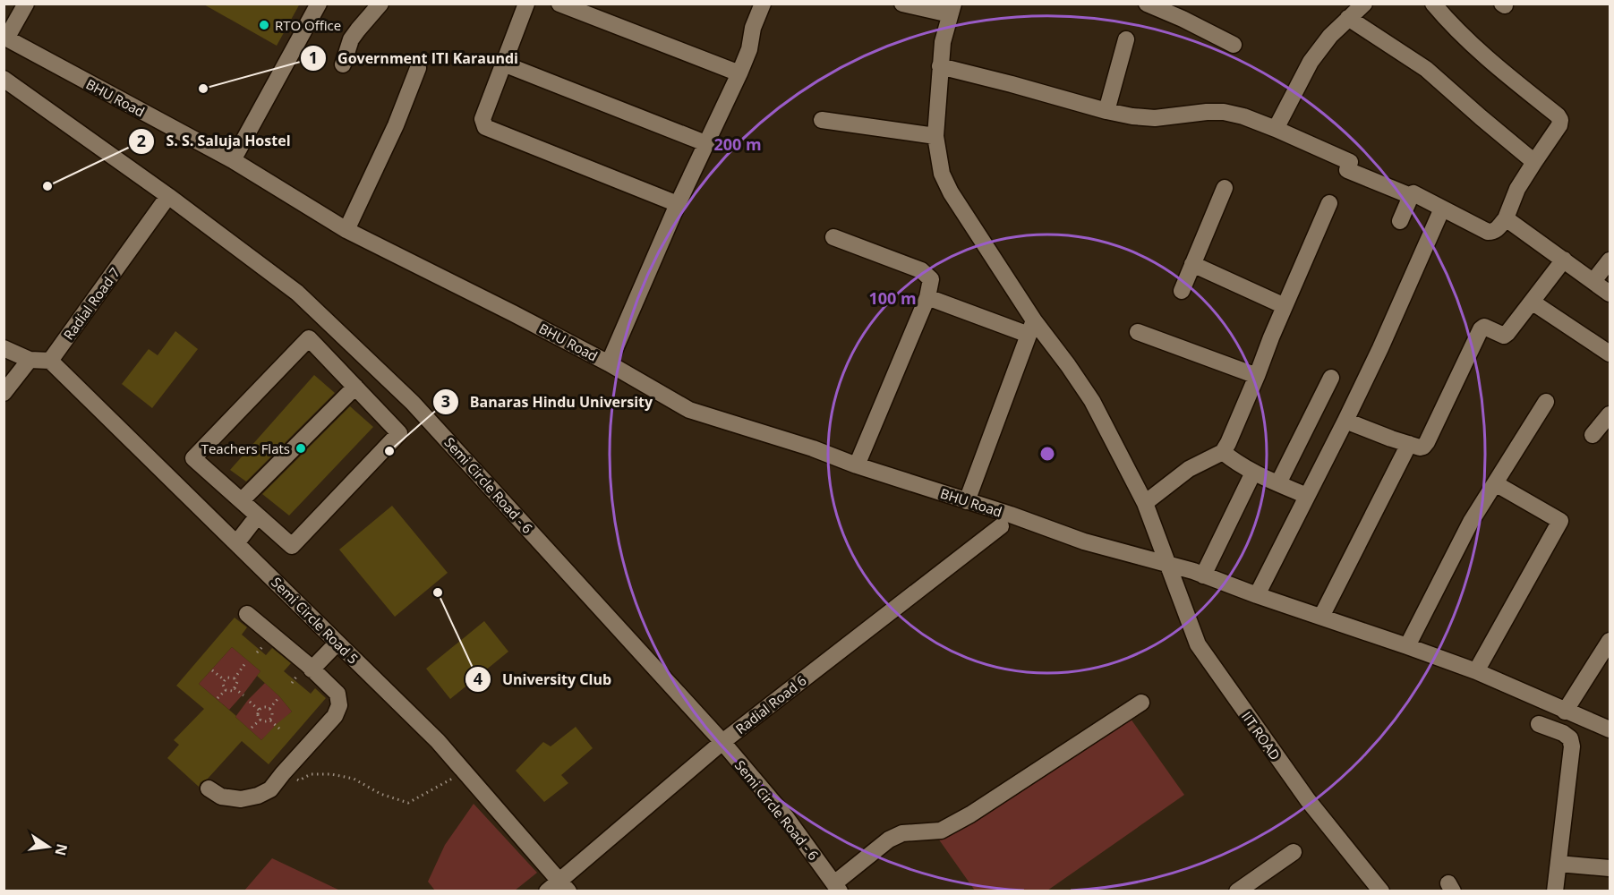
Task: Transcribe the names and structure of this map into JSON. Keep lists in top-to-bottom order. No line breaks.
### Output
{"streets":{"street":["BHU Road","Radial Road 7","Semi Circle Road - 6","Semi Circle Road 5","Radial Road 6","IIT ROAD"]},"crossings":[["BHU Road","IIT ROAD"],["Radial Road 7","Semi Circle Road - 6"],["Radial Road 7","Semi Circle Road 5"],["Semi Circle Road - 6","Radial Road 6"],["Semi Circle Road 5","Radial Road 6"]],"places":["RTO Office","Government ITI Karaundi","S. S. Saluja Hostel","Teachers Flats","Banaras Hindu University","University Club"],"north":"right","rings":["200 m","100 m"]}
